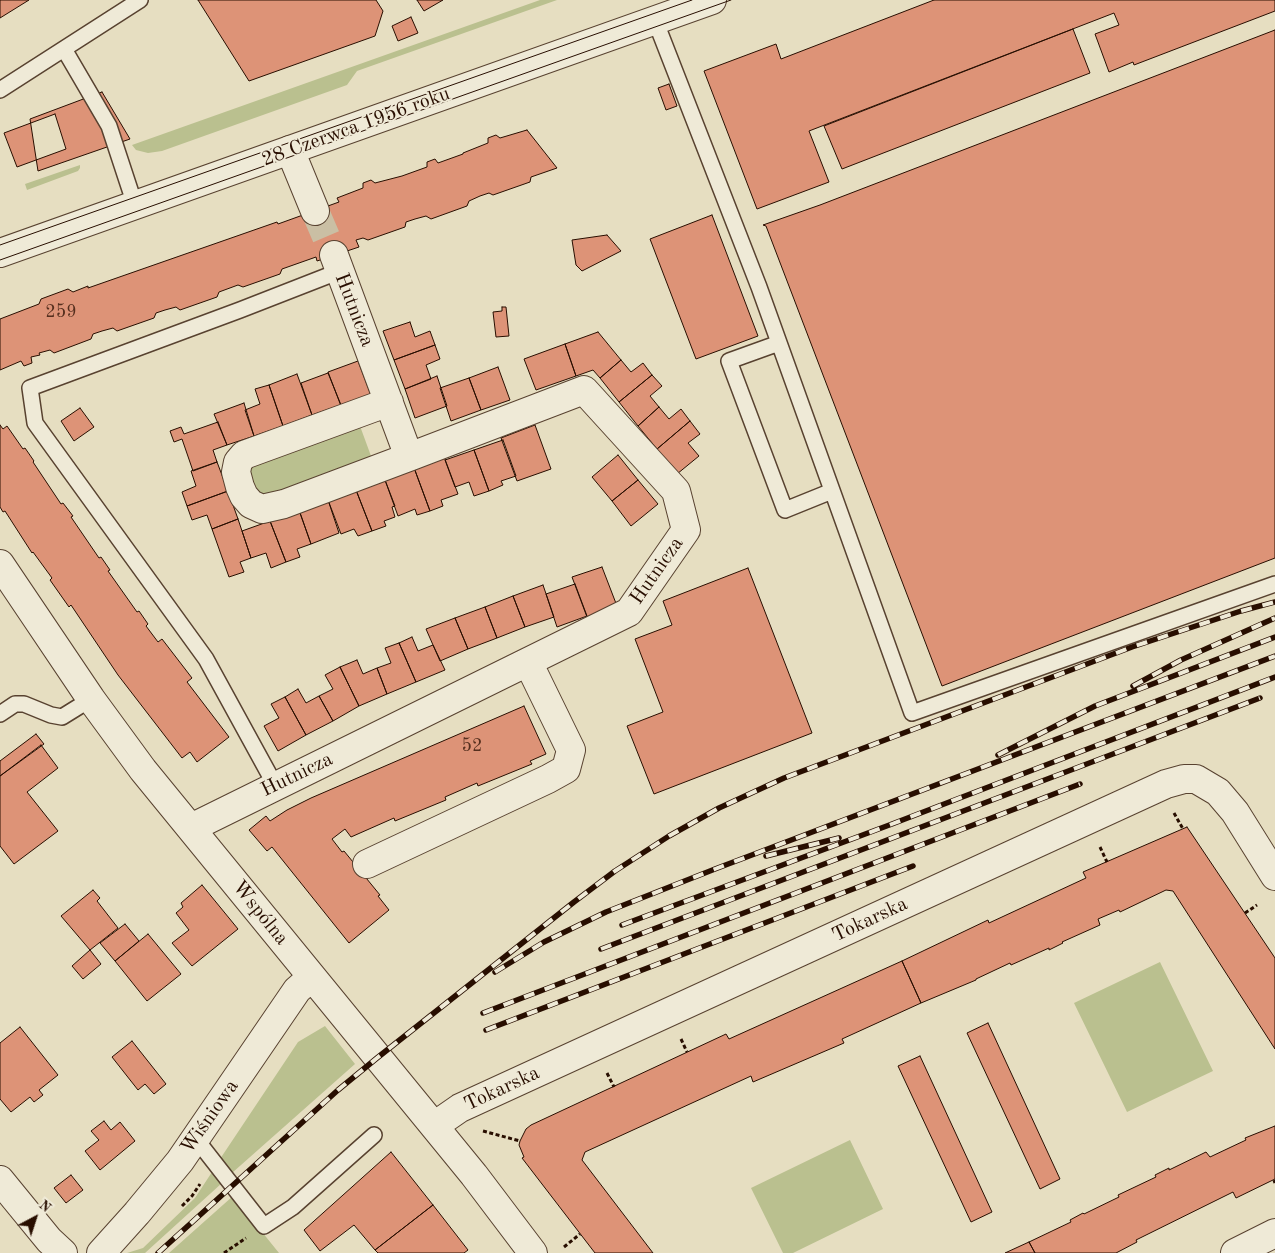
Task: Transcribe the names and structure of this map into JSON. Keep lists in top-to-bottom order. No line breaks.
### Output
{"streets":{"street":["28 Czerwca 1956 roku","Hutnicza","Wspólna","Tokarska","Wiśniowa"]},"crossings":[["Hutnicza","Wspólna"],["Wspólna","Tokarska"],["Wspólna","Wiśniowa"]],"house_numbers":["259","52"],"north":"top right"}
